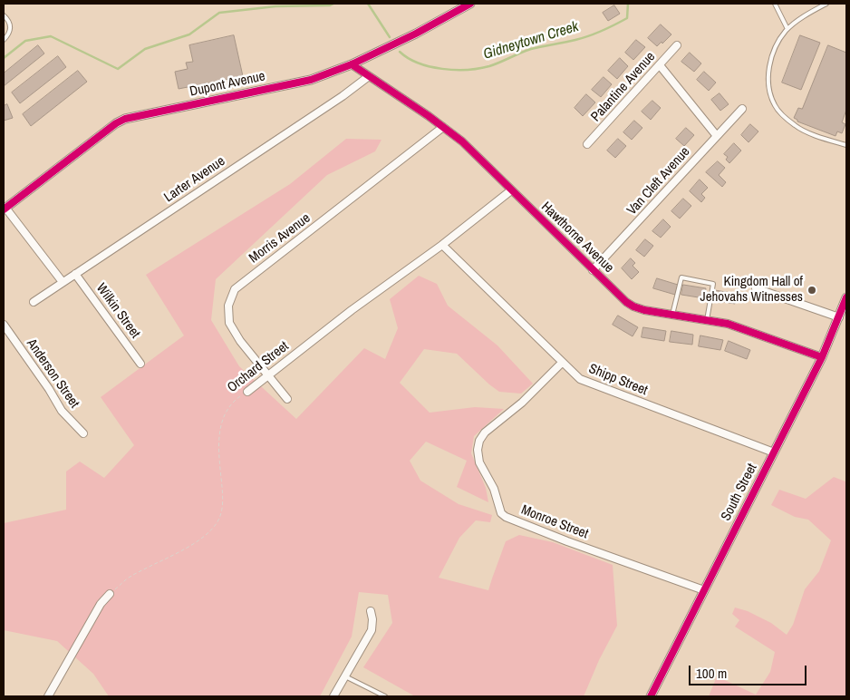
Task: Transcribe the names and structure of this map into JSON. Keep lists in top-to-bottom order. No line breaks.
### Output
{"streets":{"street":["Dupont Avenue","Palantine Avenue","Larter Avenue","Van Cleft Avenue","Hawthorne Avenue","Morris Avenue","Wilkin Street","Orchard Street","Anderson Street","Shipp Street","South Street","Monroe Street"]},"crossings":[["Dupont Avenue","Hawthorne Avenue"],["Larter Avenue","Hawthorne Avenue"],["Larter Avenue","Wilkin Street"],["Van Cleft Avenue","Hawthorne Avenue"],["Hawthorne Avenue","Morris Avenue"],["Hawthorne Avenue","Orchard Street"],["Hawthorne Avenue","South Street"],["Morris Avenue","Orchard Street"],["Orchard Street","Shipp Street"],["Shipp Street","South Street"],["Shipp Street","Monroe Street"],["South Street","Monroe Street"]],"water":["Gidneytown Creek"],"places":["Kingdom Hall of Jehovahs Witnesses"],"scale_bar":"100 m"}
